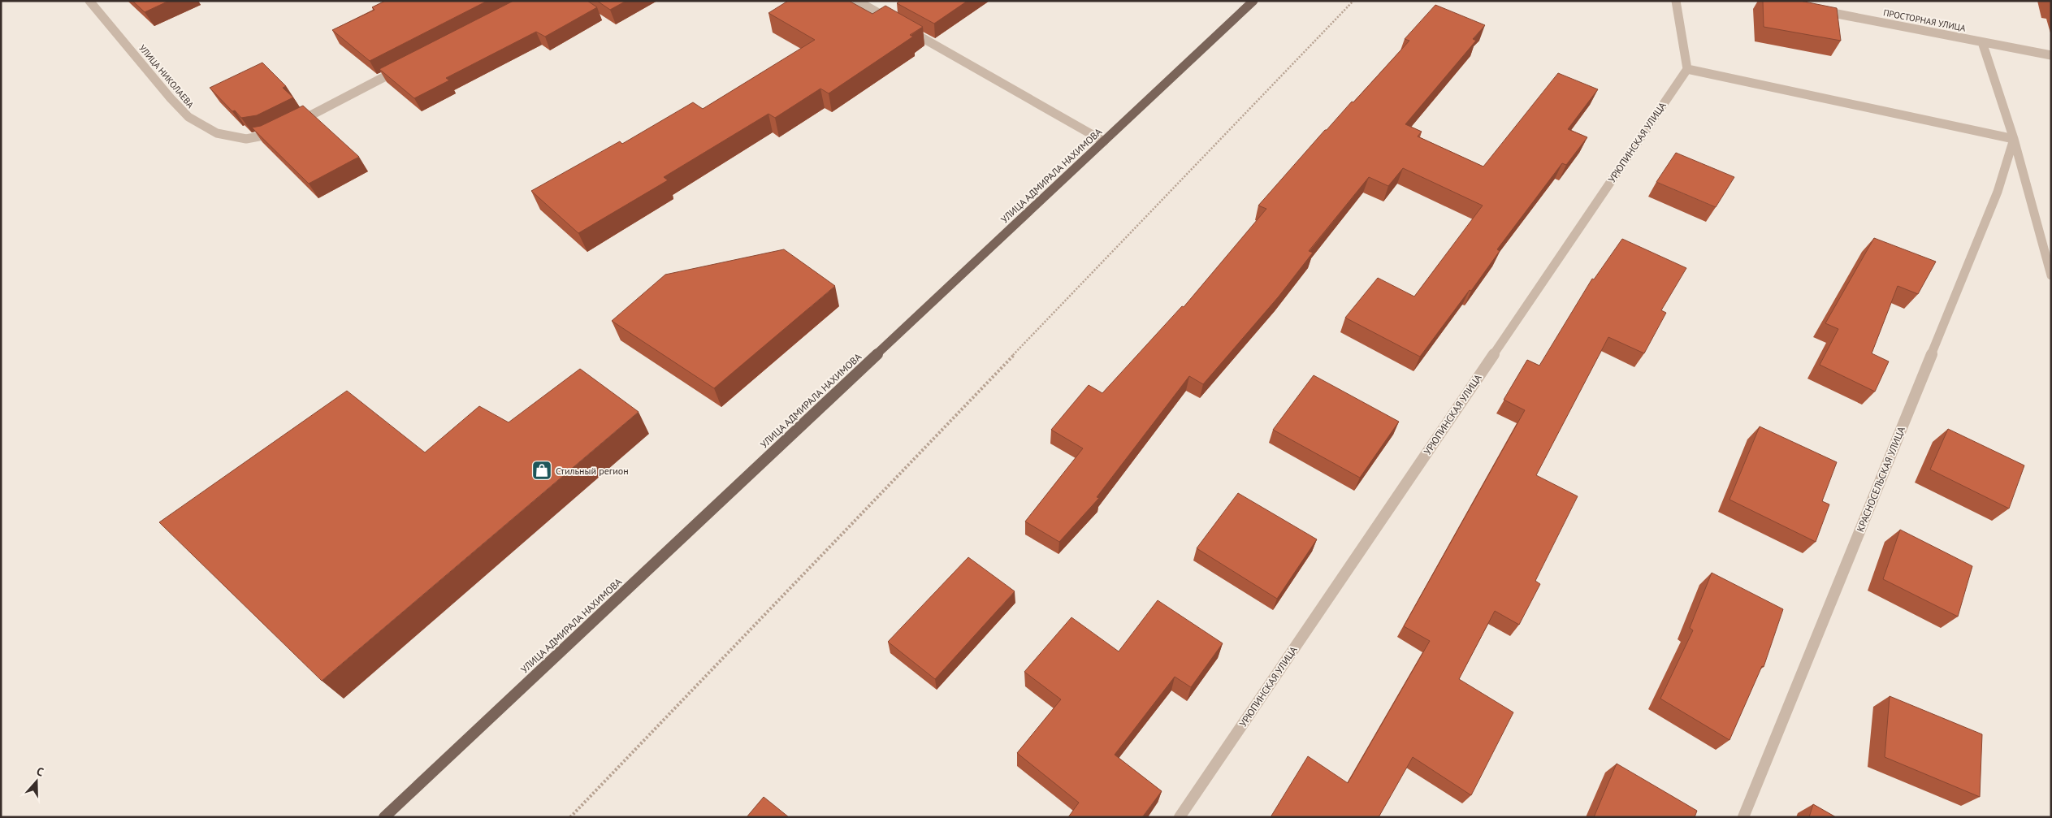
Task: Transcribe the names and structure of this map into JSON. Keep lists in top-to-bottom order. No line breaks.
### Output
{"streets":{"main road":["УЛИЦА АДМИРАЛА НАХИМОВА"],"street":["ПРОСТОРНАЯ УЛИЦА","УЛИЦА НИКОЛАЕВА","УРЮПИНСКАЯ УЛИЦА","КРАСНОСЕЛЬСКАЯ УЛИЦА"]},"places":{"shop":["Стильный регион"]},"north":"top"}
